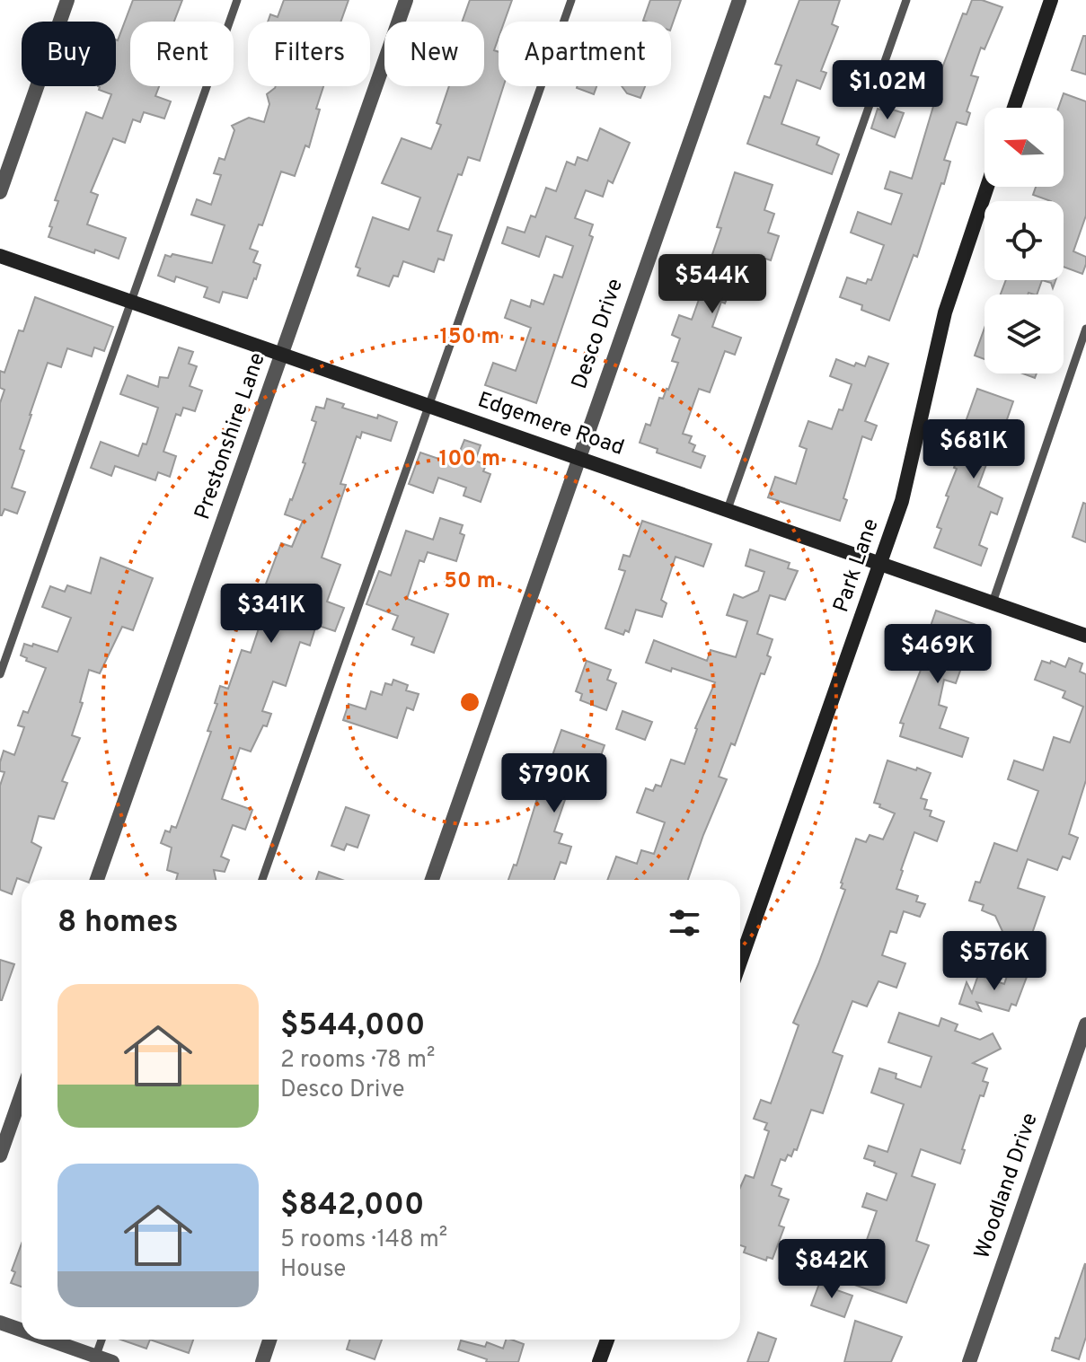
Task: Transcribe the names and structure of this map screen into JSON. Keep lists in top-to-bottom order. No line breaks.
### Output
{"streets":{"street":["Desco Drive","Edgemere Road","Prestonshire Lane","Park Lane","Woodland Drive"]},"crossings":[["Desco Drive","Edgemere Road"],["Edgemere Road","Prestonshire Lane"],["Edgemere Road","Park Lane"]],"north":"left","page":{"chip":["Buy","Rent","Filters","New","Apartment"],"price":["$1.02M","$544K","$681K","$341K","$469K","$790K","$576K","$842K"],"heading":"8 homes","list":[{"name":"$544,000","note":"2 rooms · 78 m² · Desco Drive"},{"name":"$842,000","note":"5 rooms · 148 m² · House"}]},"rings":["150 m","100 m","50 m"]}
